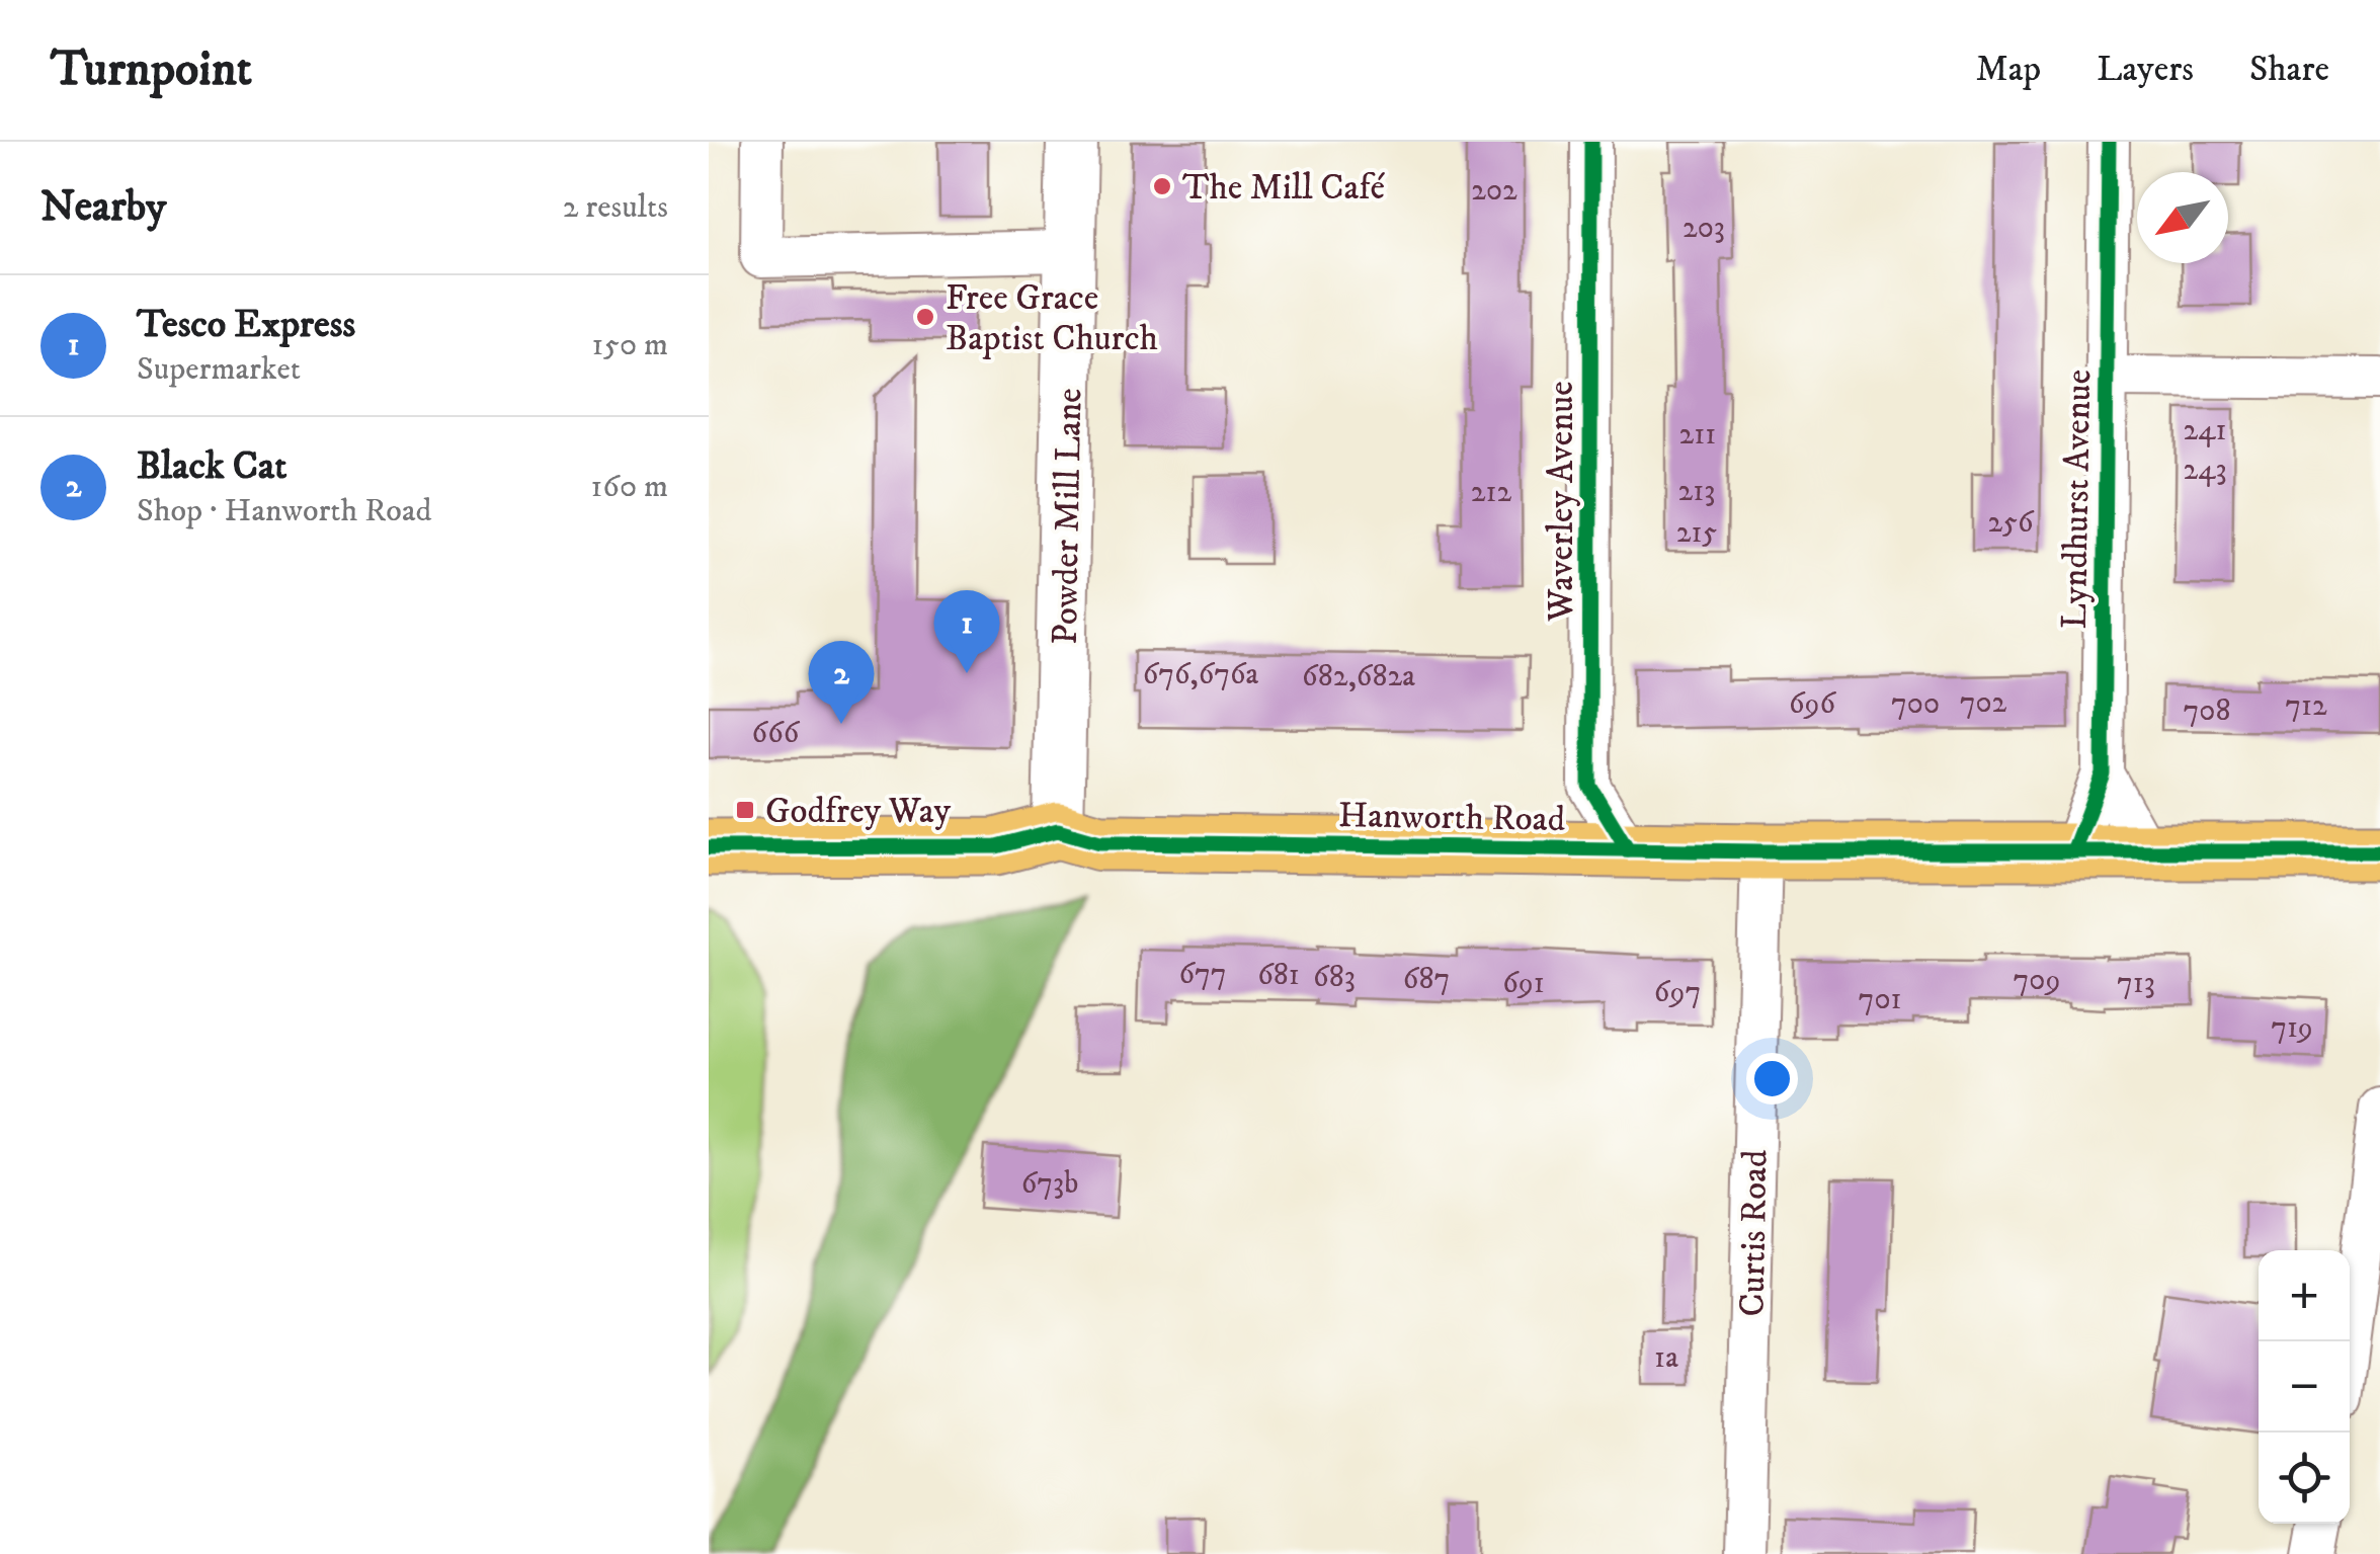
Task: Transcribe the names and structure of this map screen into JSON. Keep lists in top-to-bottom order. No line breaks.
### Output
{"streets":{"main road":["Hanworth Road"],"street":["Lyndhurst Avenue","Waverley Avenue","Powder Mill Lane","Curtis Road"]},"crossings":[["Lyndhurst Avenue","Hanworth Road"],["Powder Mill Lane","Hanworth Road"],["Hanworth Road","Curtis Road"]],"places":{"other":["The Mill Café","Free Grace Baptist Church"],"transit":["Godfrey Way"]},"house_numbers":["202","203","241","211","243","213","212","256","215","676,676a","682,682a","702","696","700","712","708","666","677","681","683","687","709","691","713","697","701","719","673b","1a"],"north":"bottom left","page":{"header":"Turnpoint","nav":["Map","Layers","Share"],"heading":["Nearby","2 results"],"list":[{"mark":"1","name":"Tesco Express","note":"Supermarket","value":"150 m"},{"mark":"2","name":"Black Cat","note":"Shop · Hanworth Road","value":"160 m"}],"pins":["1","2"],"map_buttons":["+","−"]}}
